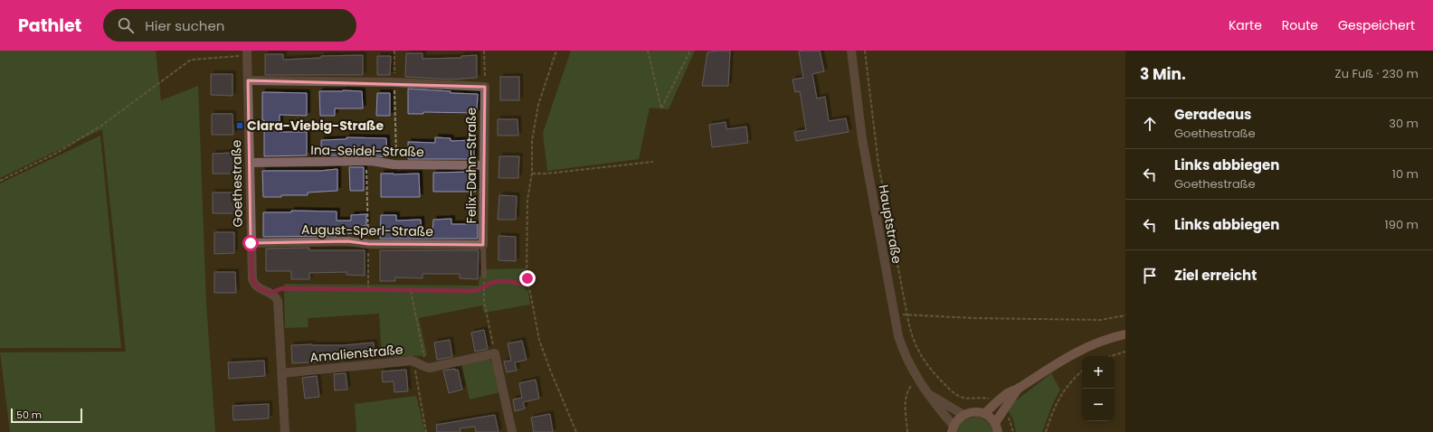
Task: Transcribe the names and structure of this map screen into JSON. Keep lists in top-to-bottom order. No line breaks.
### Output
{"streets":{"street":["Ina-Seidel-Straße","Felix-Dahn-Straße","Goethestraße","Hauptstraße","August-Sperl-Straße","Amalienstraße"]},"crossings":[["Ina-Seidel-Straße","Felix-Dahn-Straße"],["Ina-Seidel-Straße","Goethestraße"],["Felix-Dahn-Straße","August-Sperl-Straße"],["Goethestraße","August-Sperl-Straße"]],"places":{"transit":["Clara-Viebig-Straße"]},"scale_bar":"50 m","page":{"header":"Pathlet","search":"Hier suchen","nav":["Karte","Route","Gespeichert"],"heading":["3 Min.","Zu Fuß · 230 m"],"list":[["Geradeaus","Goethestraße","30 m"],["Links abbiegen","Goethestraße","10 m"],["Links abbiegen","190 m"],"Ziel erreicht"],"map_buttons":["+","−"],"scale":"50 m"}}
